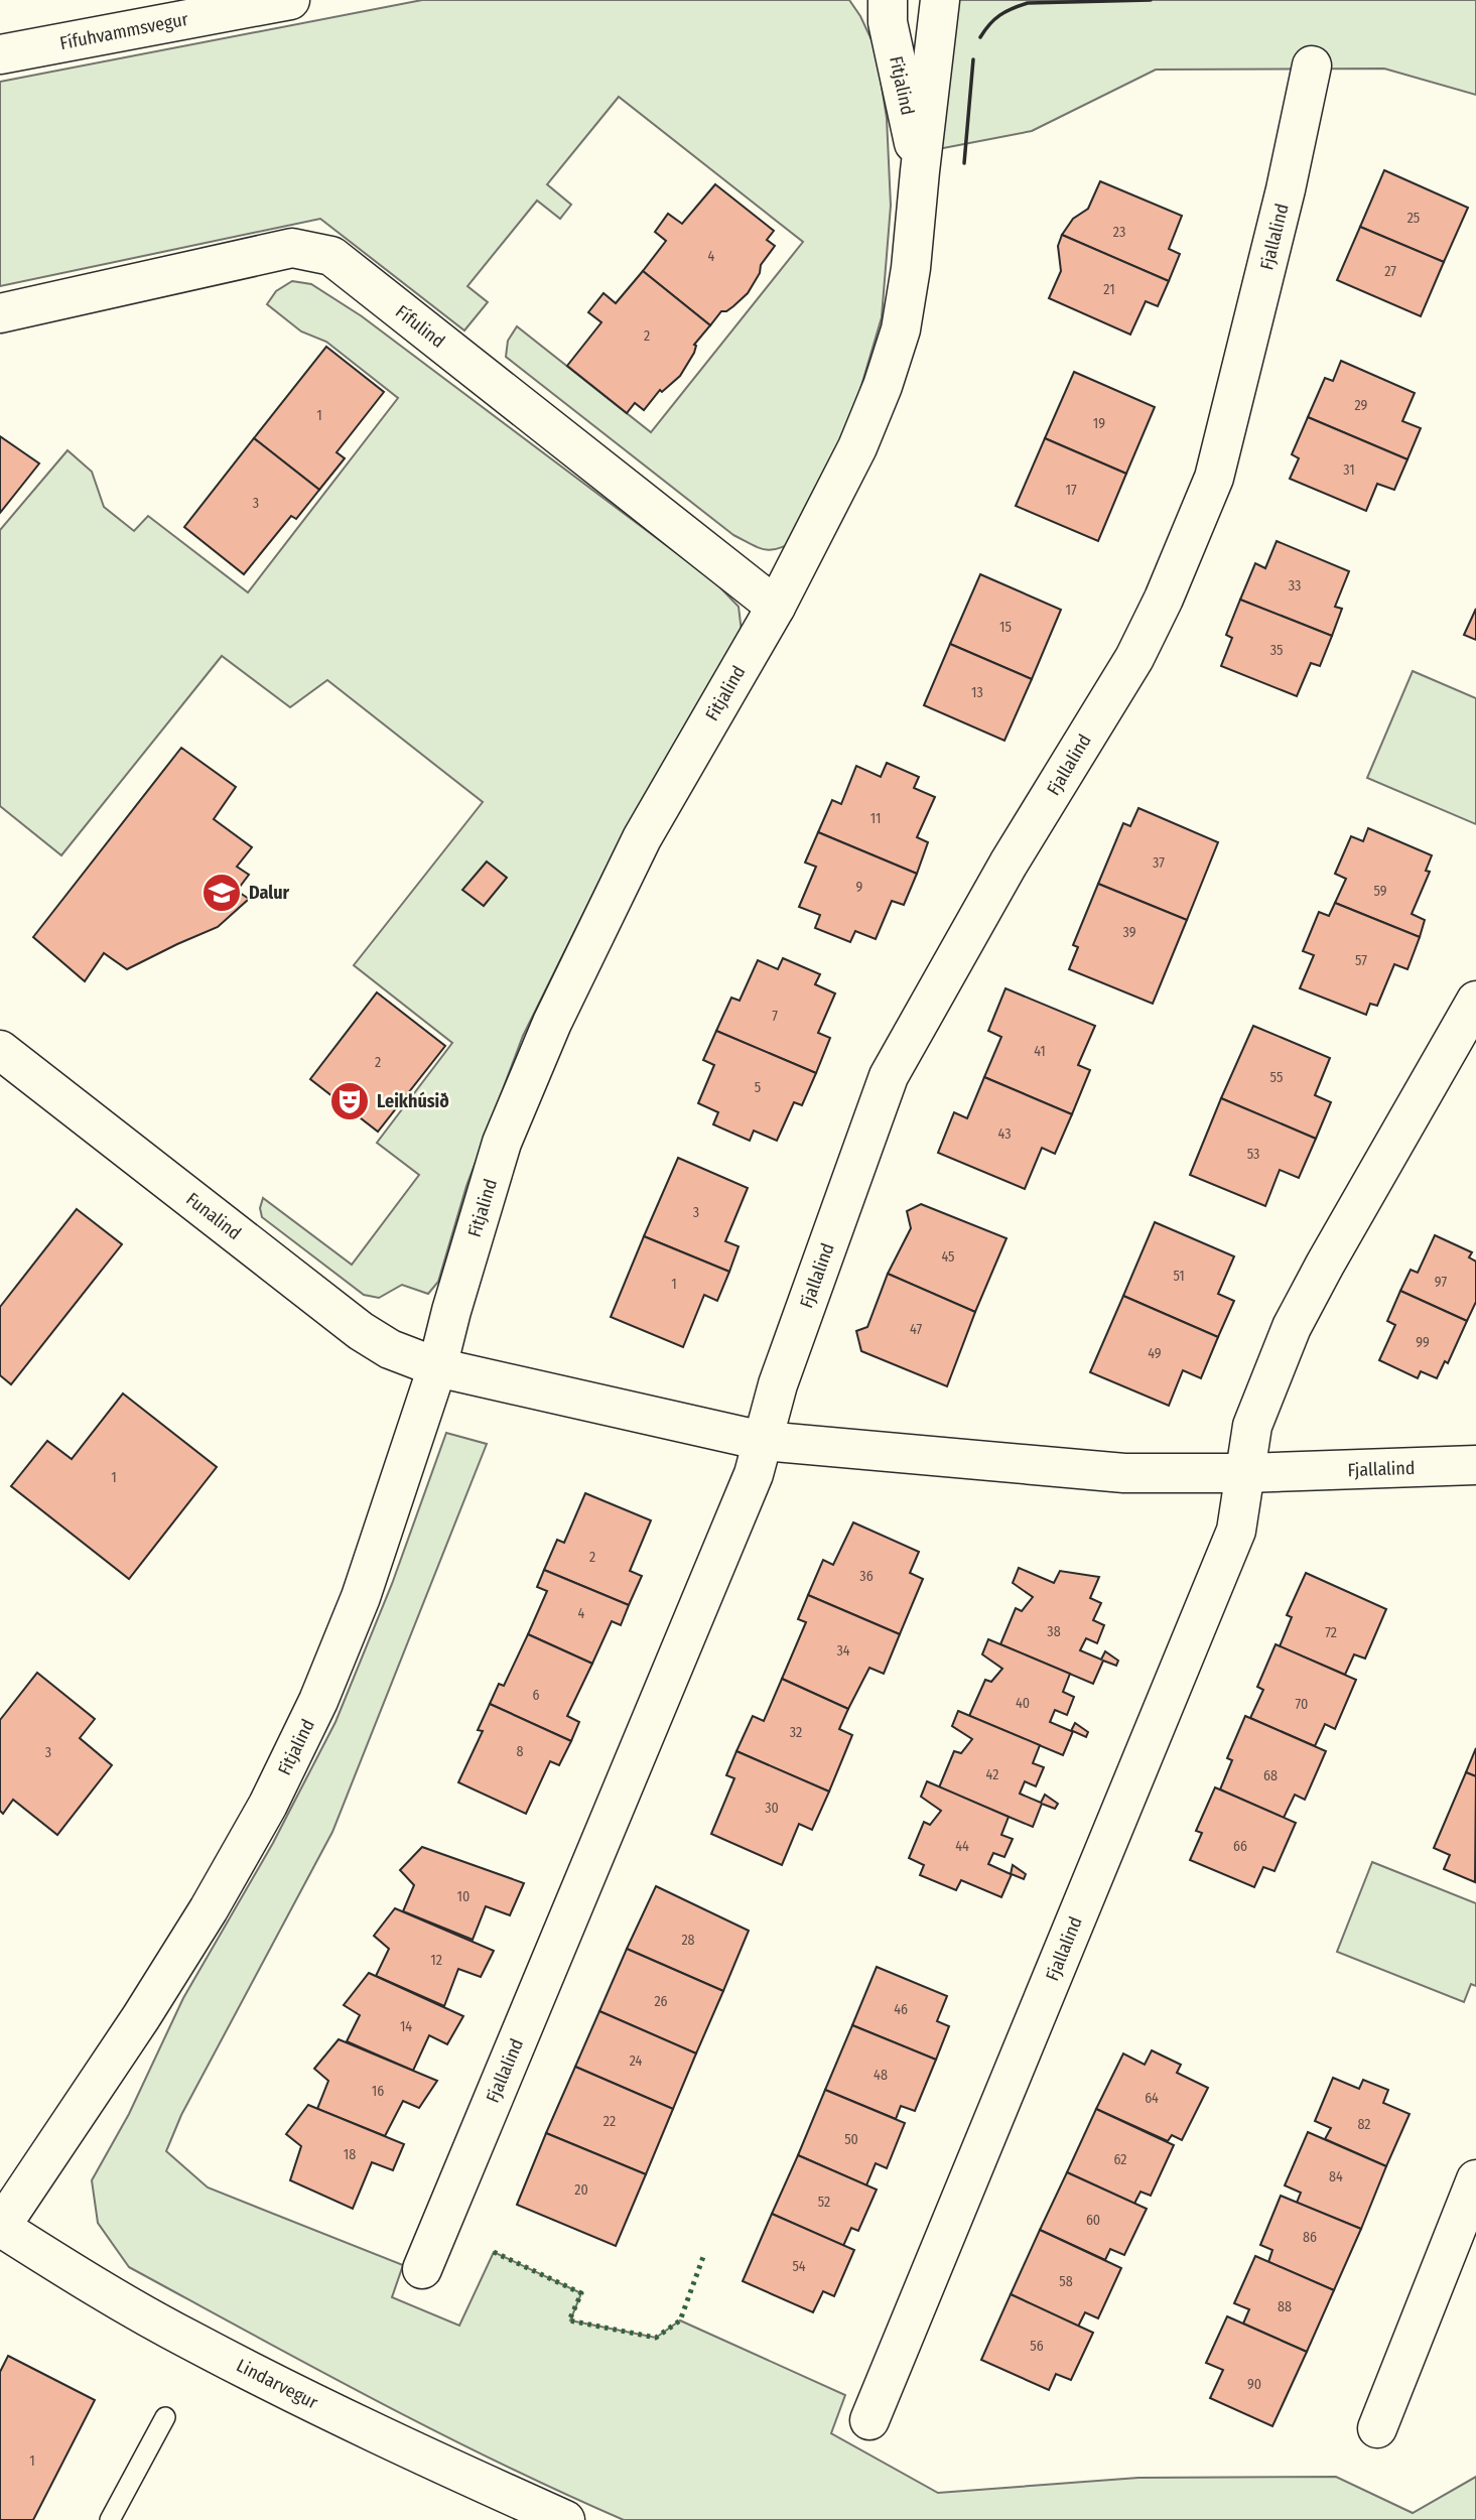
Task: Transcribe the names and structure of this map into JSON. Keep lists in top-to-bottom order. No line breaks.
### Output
{"streets":{"street":["Fífuhvammsvegur","Fitjalind","Fjallalind","Fífulind","Funalind","Lindarvegur"]},"crossings":[["Fitjalind","Fjallalind"],["Fitjalind","Fífulind"],["Fitjalind","Funalind"],["Fitjalind","Lindarvegur"],["Fjallalind","Funalind"]],"places":{"school or university":["Dalur"],"theatre":["Leikhúsið"]},"house_numbers":["25","23","4","27","21","2","29","1","19","31","17","3","33","15","35","13","11","37","9","59","39","57","7","41","2","55","5","43","53","3","45","51","97","1","47","99","49","1","2","36","4","38","72","34","6","40","70","32","8","3","42","68","30","44","66","10","28","12","26","46","14","24","48","16","64","22","82","50","18","62","84","20","52","60","86","54","58","88","56","90","1"]}
